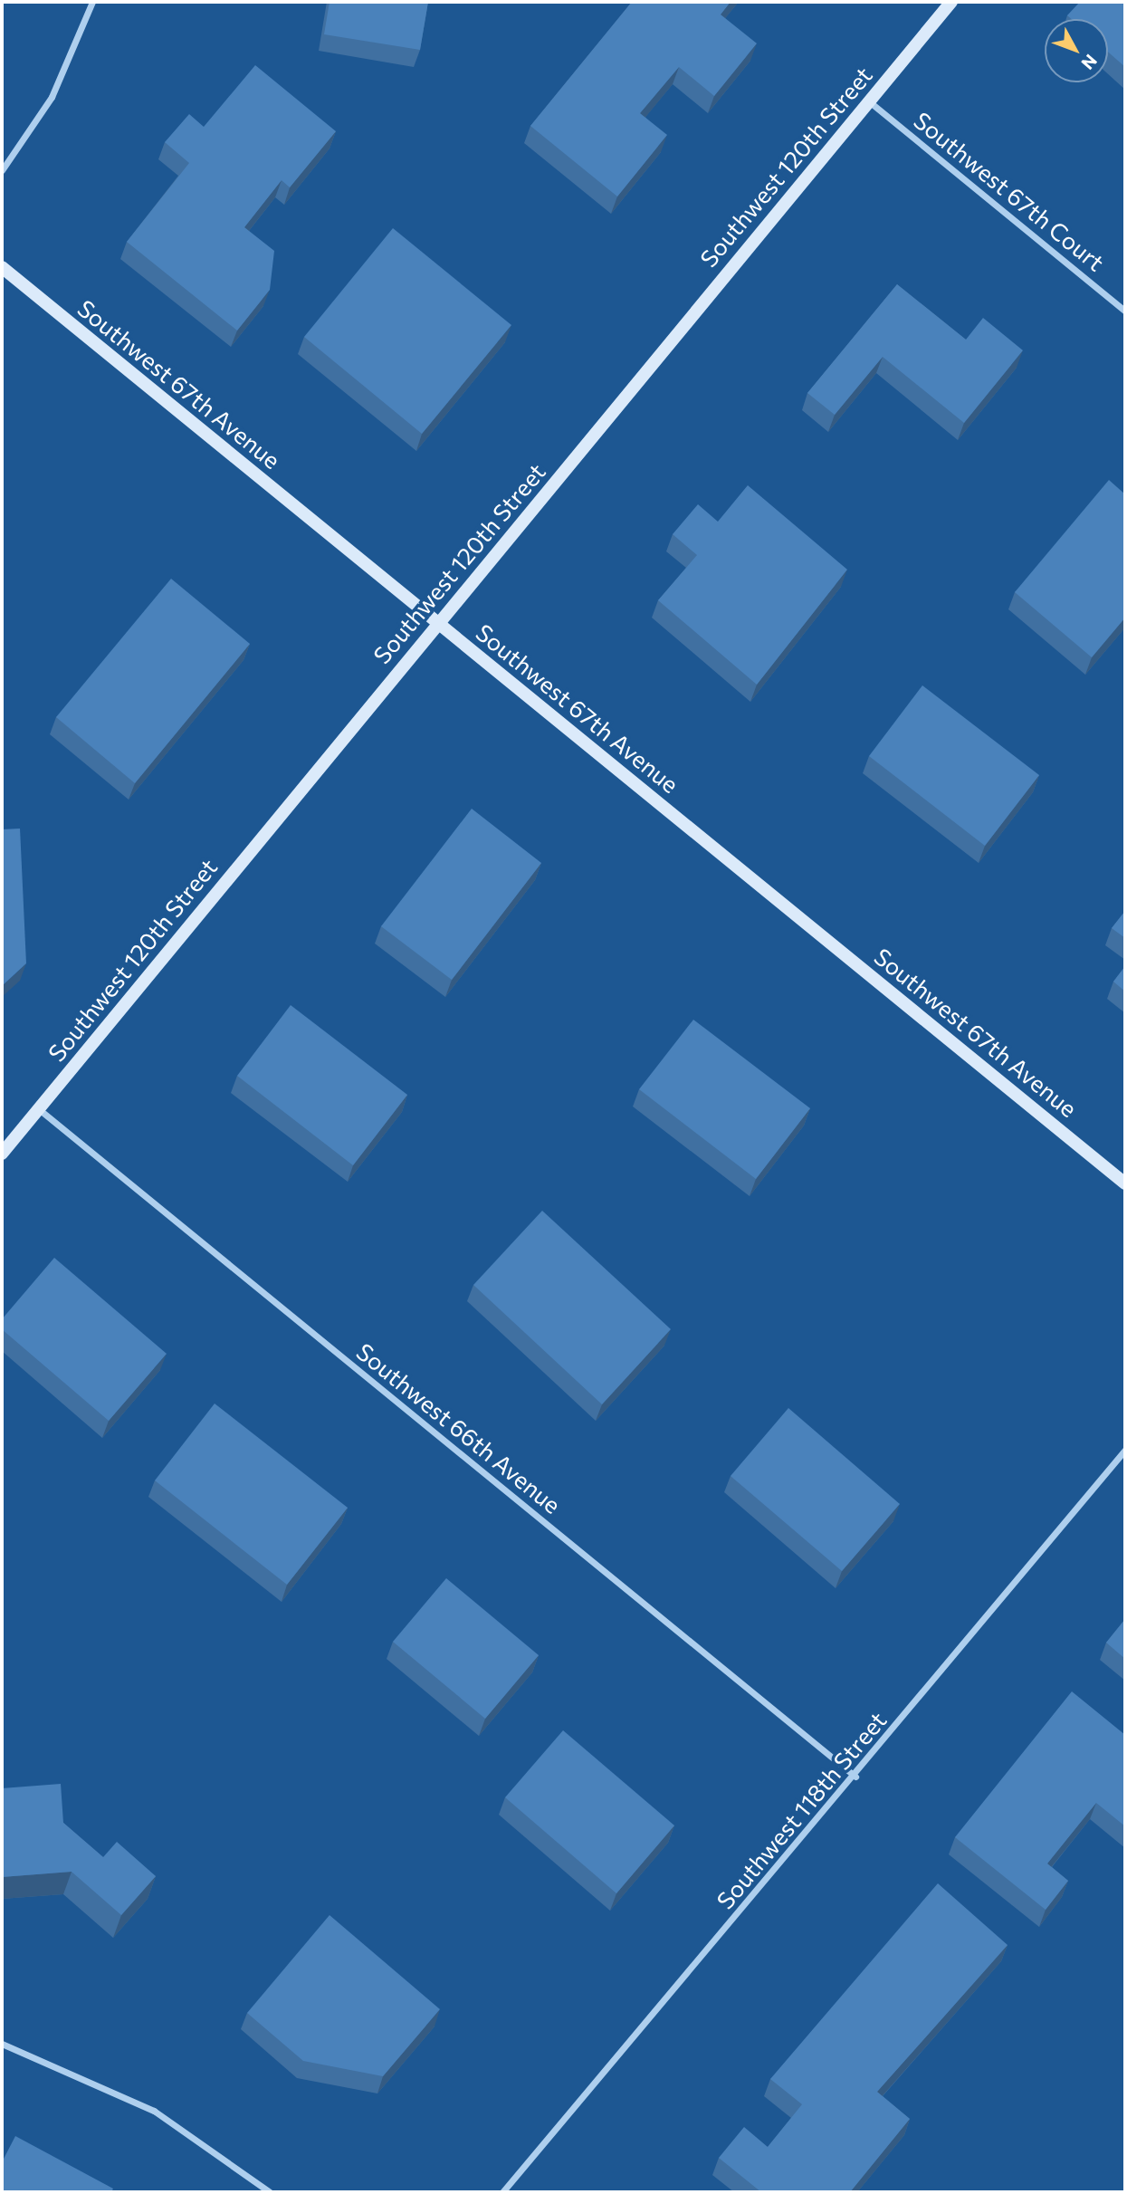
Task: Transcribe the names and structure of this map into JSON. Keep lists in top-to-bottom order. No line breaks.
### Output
{"streets":{"street":["Southwest 120th Street","Southwest 67th Court","Southwest 67th Avenue","Southwest 66th Avenue","Southwest 118th Street"]},"crossings":[["Southwest 120th Street","Southwest 67th Court"],["Southwest 120th Street","Southwest 67th Avenue"],["Southwest 120th Street","Southwest 66th Avenue"],["Southwest 66th Avenue","Southwest 118th Street"]],"north":"bottom right"}
